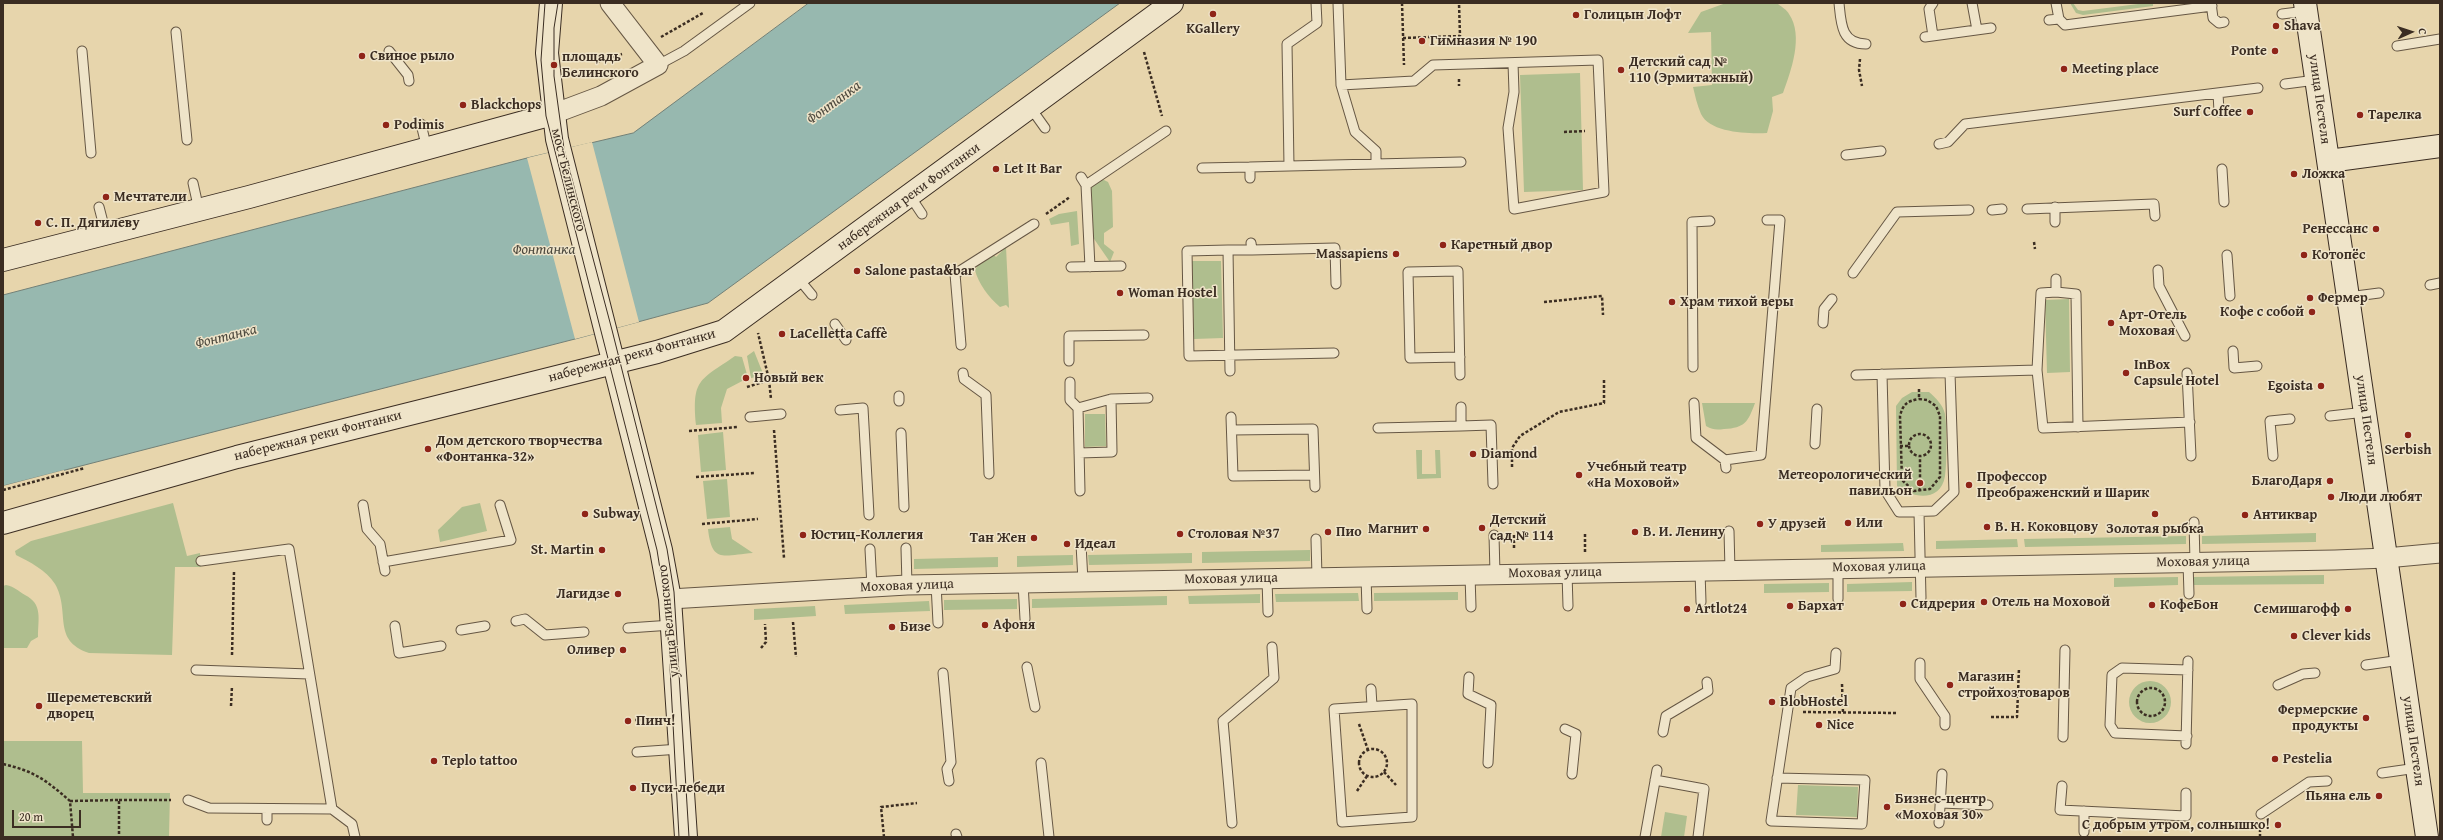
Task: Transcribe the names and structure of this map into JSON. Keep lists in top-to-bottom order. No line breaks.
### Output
{"streets":{"main road":["улица Пестеля","мост Белинского","набережная реки Фонтанки","улица Белинского"],"street":["Моховая улица"]},"crossings":[["улица Пестеля","Моховая улица"],["мост Белинского","набережная реки Фонтанки"],["мост Белинского","улица Белинского"],["набережная реки Фонтанки","улица Белинского"],["Моховая улица","улица Белинского"]],"water":["Фонтанка"],"places":["KGallery","Голицын Лофт","Shava","Гимназия № 190","Ponte","Свиное рыло","площадь Белинского","Meeting place","Детский сад № 110 (Эрмитажный)","Blackchops","Surf Coffee","Тарелка","Podimis","Let It Bar","Ложка","Мечтатели","С. П. Дягилеву","Ренессанс","Каретный двор","Massapiens","Котопёс","Salone pasta&bar","Woman Hostel","Фермер","Храм тихой веры","Кофе с собой","Арт-Отель Моховая","LaCelletta Caffè","InBox Capsule Hotel","Новый век","Egoista","Serbish","Дом детского творчества «Фонтанка-32»","Diamond","Учебный театр «На Моховой»","БлагоДаря","Метеорологический павильон","Профессор Преображенский и Шарик","Люди любят","Subway","Золотая рыбка","Антиквар","Или","У друзей","В. Н. Коковцову","Детский сад № 114","Магнит","Пио","В. И. Ленину","Столовая №37","Юстиц-Коллегия","Тан Жен","Идеал","St. Martin","Лагидзе","Отель на Моховой","Сидрерия","КофеБон","Бархат","Artlot24","Семишагофф","Афоня","Бизе","Clever kids","Оливер","Магазин стройхозтоваров","BlobHostel","Шереметевский дворец","Фермерские продукты","Пинч!","Nice","Pestelia","Teplo tattoo","Пуси-лебеди","Пьяна ель","Бизнес-центр «Моховая 30»","С добрым утром, солнышко!"],"scale_bar":"20 m","north":"right"}
